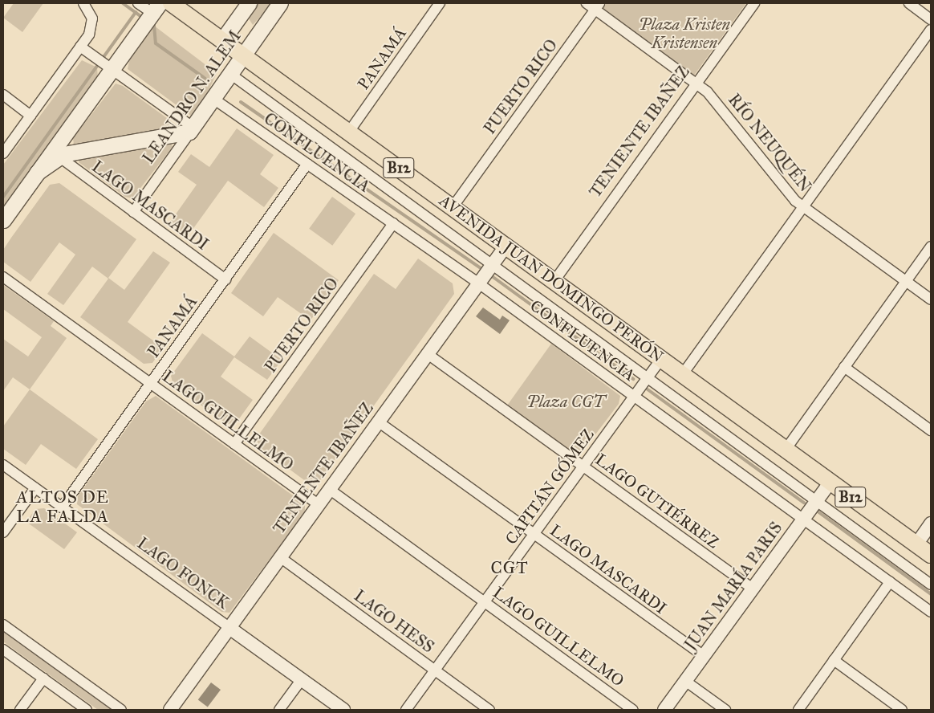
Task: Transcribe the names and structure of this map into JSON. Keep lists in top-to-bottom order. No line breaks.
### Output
{"streets":{"main road":["LEANDRO N. ALEM","B12","AVENIDA JUAN DOMINGO PERÓN"],"street":["PANAMÁ","PUERTO RICO","TENIENTE IBAÑEZ","RÍO NEUQUÉN","CONFLUENCIA","LAGO MASCARDI","LAGO GUILLELMO","CAPITÁN GÓMEZ","LAGO GUTIÉRREZ","LAGO FONCK","JUAN MARÍA PARIS","LAGO HESS"]},"crossings":[["PANAMÁ","CONFLUENCIA"],["PANAMÁ","LAGO MASCARDI"],["PANAMÁ","AVENIDA JUAN DOMINGO PERÓN"],["PANAMÁ","LAGO GUILLELMO"],["PANAMÁ","LAGO FONCK"],["PUERTO RICO","RÍO NEUQUÉN"],["PUERTO RICO","CONFLUENCIA"],["PUERTO RICO","AVENIDA JUAN DOMINGO PERÓN"],["PUERTO RICO","LAGO GUILLELMO"],["LEANDRO N. ALEM","CONFLUENCIA"],["LEANDRO N. ALEM","LAGO MASCARDI"],["LEANDRO N. ALEM","AVENIDA JUAN DOMINGO PERÓN"],["TENIENTE IBAÑEZ","RÍO NEUQUÉN"],["TENIENTE IBAÑEZ","CONFLUENCIA"],["TENIENTE IBAÑEZ","LAGO MASCARDI"],["TENIENTE IBAÑEZ","AVENIDA JUAN DOMINGO PERÓN"],["TENIENTE IBAÑEZ","LAGO GUILLELMO"],["TENIENTE IBAÑEZ","LAGO GUTIÉRREZ"],["TENIENTE IBAÑEZ","LAGO FONCK"],["TENIENTE IBAÑEZ","LAGO HESS"],["CONFLUENCIA","CAPITÁN GÓMEZ"],["CONFLUENCIA","JUAN MARÍA PARIS"],["LAGO MASCARDI","CAPITÁN GÓMEZ"],["LAGO MASCARDI","JUAN MARÍA PARIS"],["AVENIDA JUAN DOMINGO PERÓN","CAPITÁN GÓMEZ"],["AVENIDA JUAN DOMINGO PERÓN","JUAN MARÍA PARIS"],["LAGO GUILLELMO","CAPITÁN GÓMEZ"],["CAPITÁN GÓMEZ","LAGO GUTIÉRREZ"],["CAPITÁN GÓMEZ","LAGO HESS"],["LAGO GUTIÉRREZ","JUAN MARÍA PARIS"]],"districts":["ALTOS DE LA FALDA","CGT"],"parks":["Plaza Kristen Kristensen","Plaza CGT"]}
